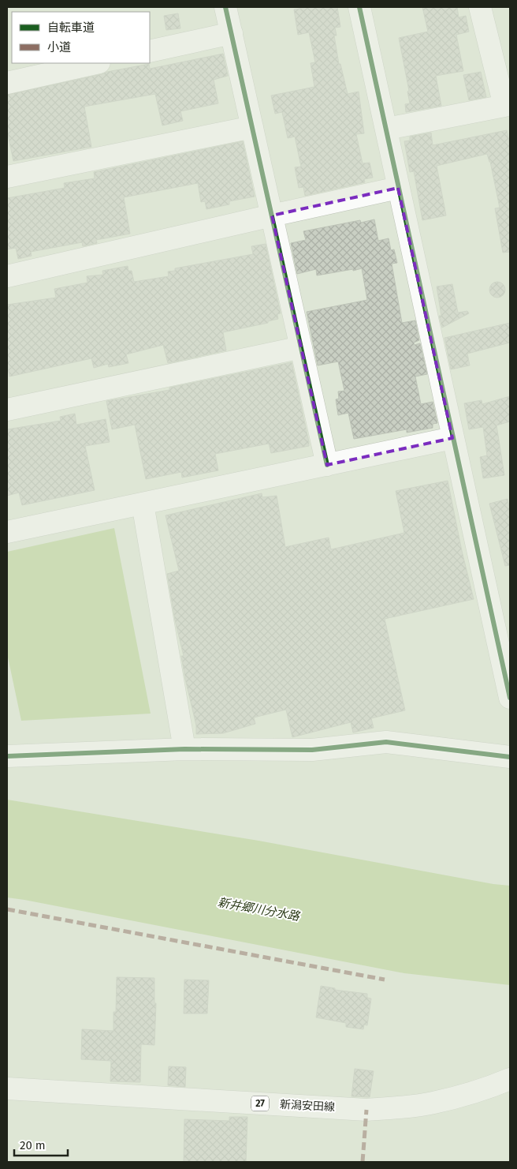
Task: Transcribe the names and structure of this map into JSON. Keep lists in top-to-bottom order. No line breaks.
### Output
{"streets":{"street":["27","新潟安田線"]},"water":["新井郷川分水路"],"legend":["自転車道","小道"],"scale_bar":"20 m"}
